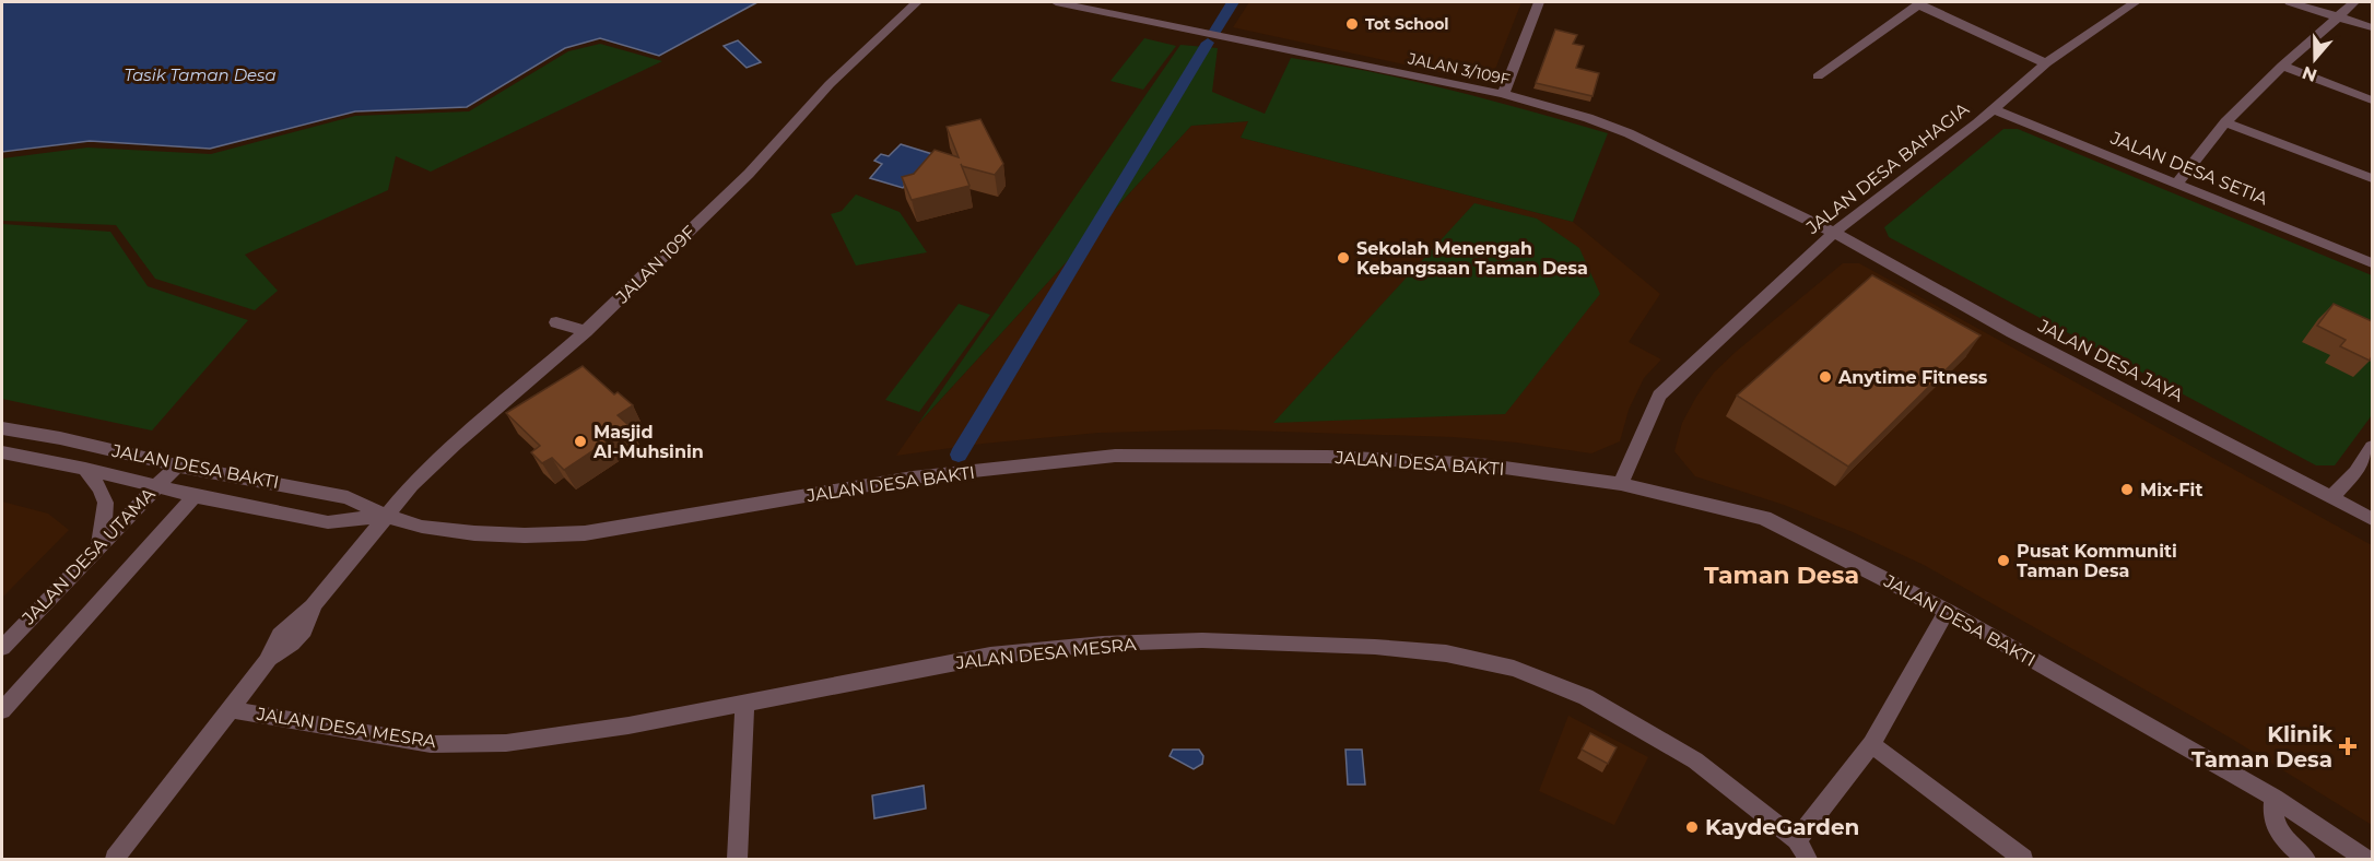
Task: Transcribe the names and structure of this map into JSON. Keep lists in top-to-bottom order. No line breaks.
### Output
{"streets":{"street":["JALAN 3/109F","JALAN DESA BAHAGIA","JALAN DESA SETIA","JALAN 109F","JALAN DESA JAYA","JALAN DESA BAKTI","JALAN DESA UTAMA","JALAN DESA MESRA"]},"crossings":[["JALAN 3/109F","JALAN DESA BAHAGIA"],["JALAN 3/109F","JALAN DESA JAYA"],["JALAN DESA BAHAGIA","JALAN DESA SETIA"],["JALAN DESA BAHAGIA","JALAN DESA JAYA"],["JALAN DESA BAHAGIA","JALAN DESA BAKTI"],["JALAN 109F","JALAN DESA BAKTI"],["JALAN 109F","JALAN DESA MESRA"],["JALAN DESA BAKTI","JALAN DESA UTAMA"],["JALAN DESA BAKTI","JALAN DESA MESRA"]],"districts":["Taman Desa"],"water":["Tasik Taman Desa"],"places":{"other":["Tot School","Sekolah Menengah Kebangsaan Taman Desa","Anytime Fitness","Masjid Al-Muhsinin","Mix-Fit","Pusat Kommuniti Taman Desa","KaydeGarden"],"health":["Klinik Taman Desa"]},"north":"bottom"}
